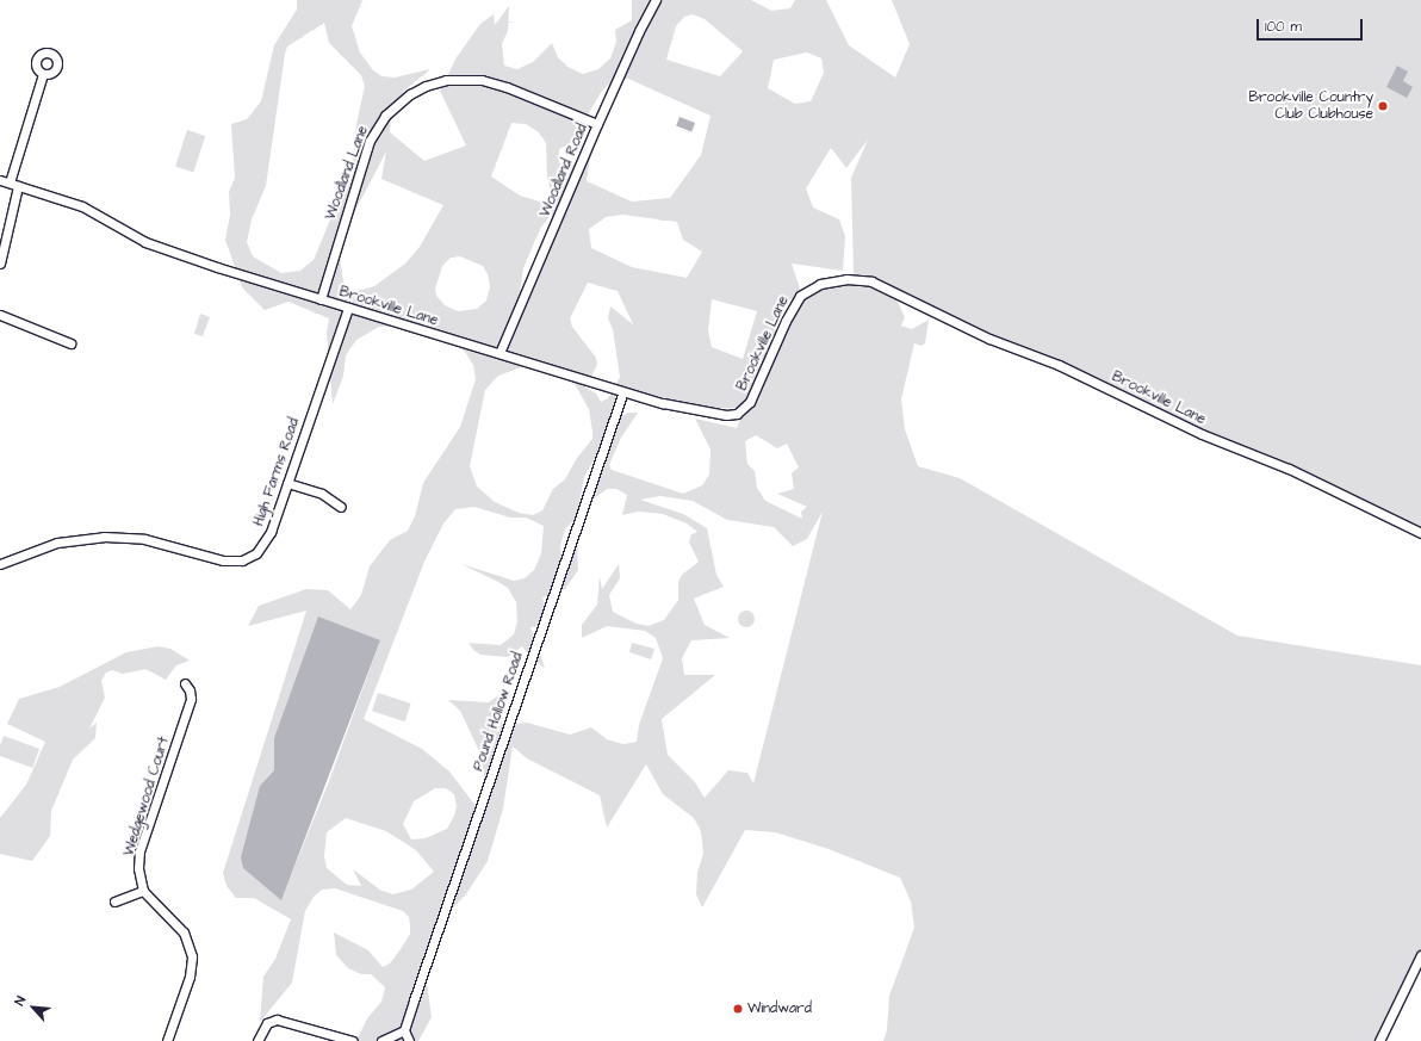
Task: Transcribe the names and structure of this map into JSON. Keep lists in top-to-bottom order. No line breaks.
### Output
{"streets":{"street":["Woodland Road","Woodland Lane","Brookville Lane","High Farms Road","Pound Hollow Road","Wedgewood Court"]},"crossings":[["Woodland Road","Woodland Lane"],["Woodland Road","Brookville Lane"],["Woodland Lane","Brookville Lane"],["Brookville Lane","High Farms Road"],["Brookville Lane","Pound Hollow Road"]],"places":["Brookville Country Club Clubhouse","Windward"],"scale_bar":"100 m","north":"top left"}
